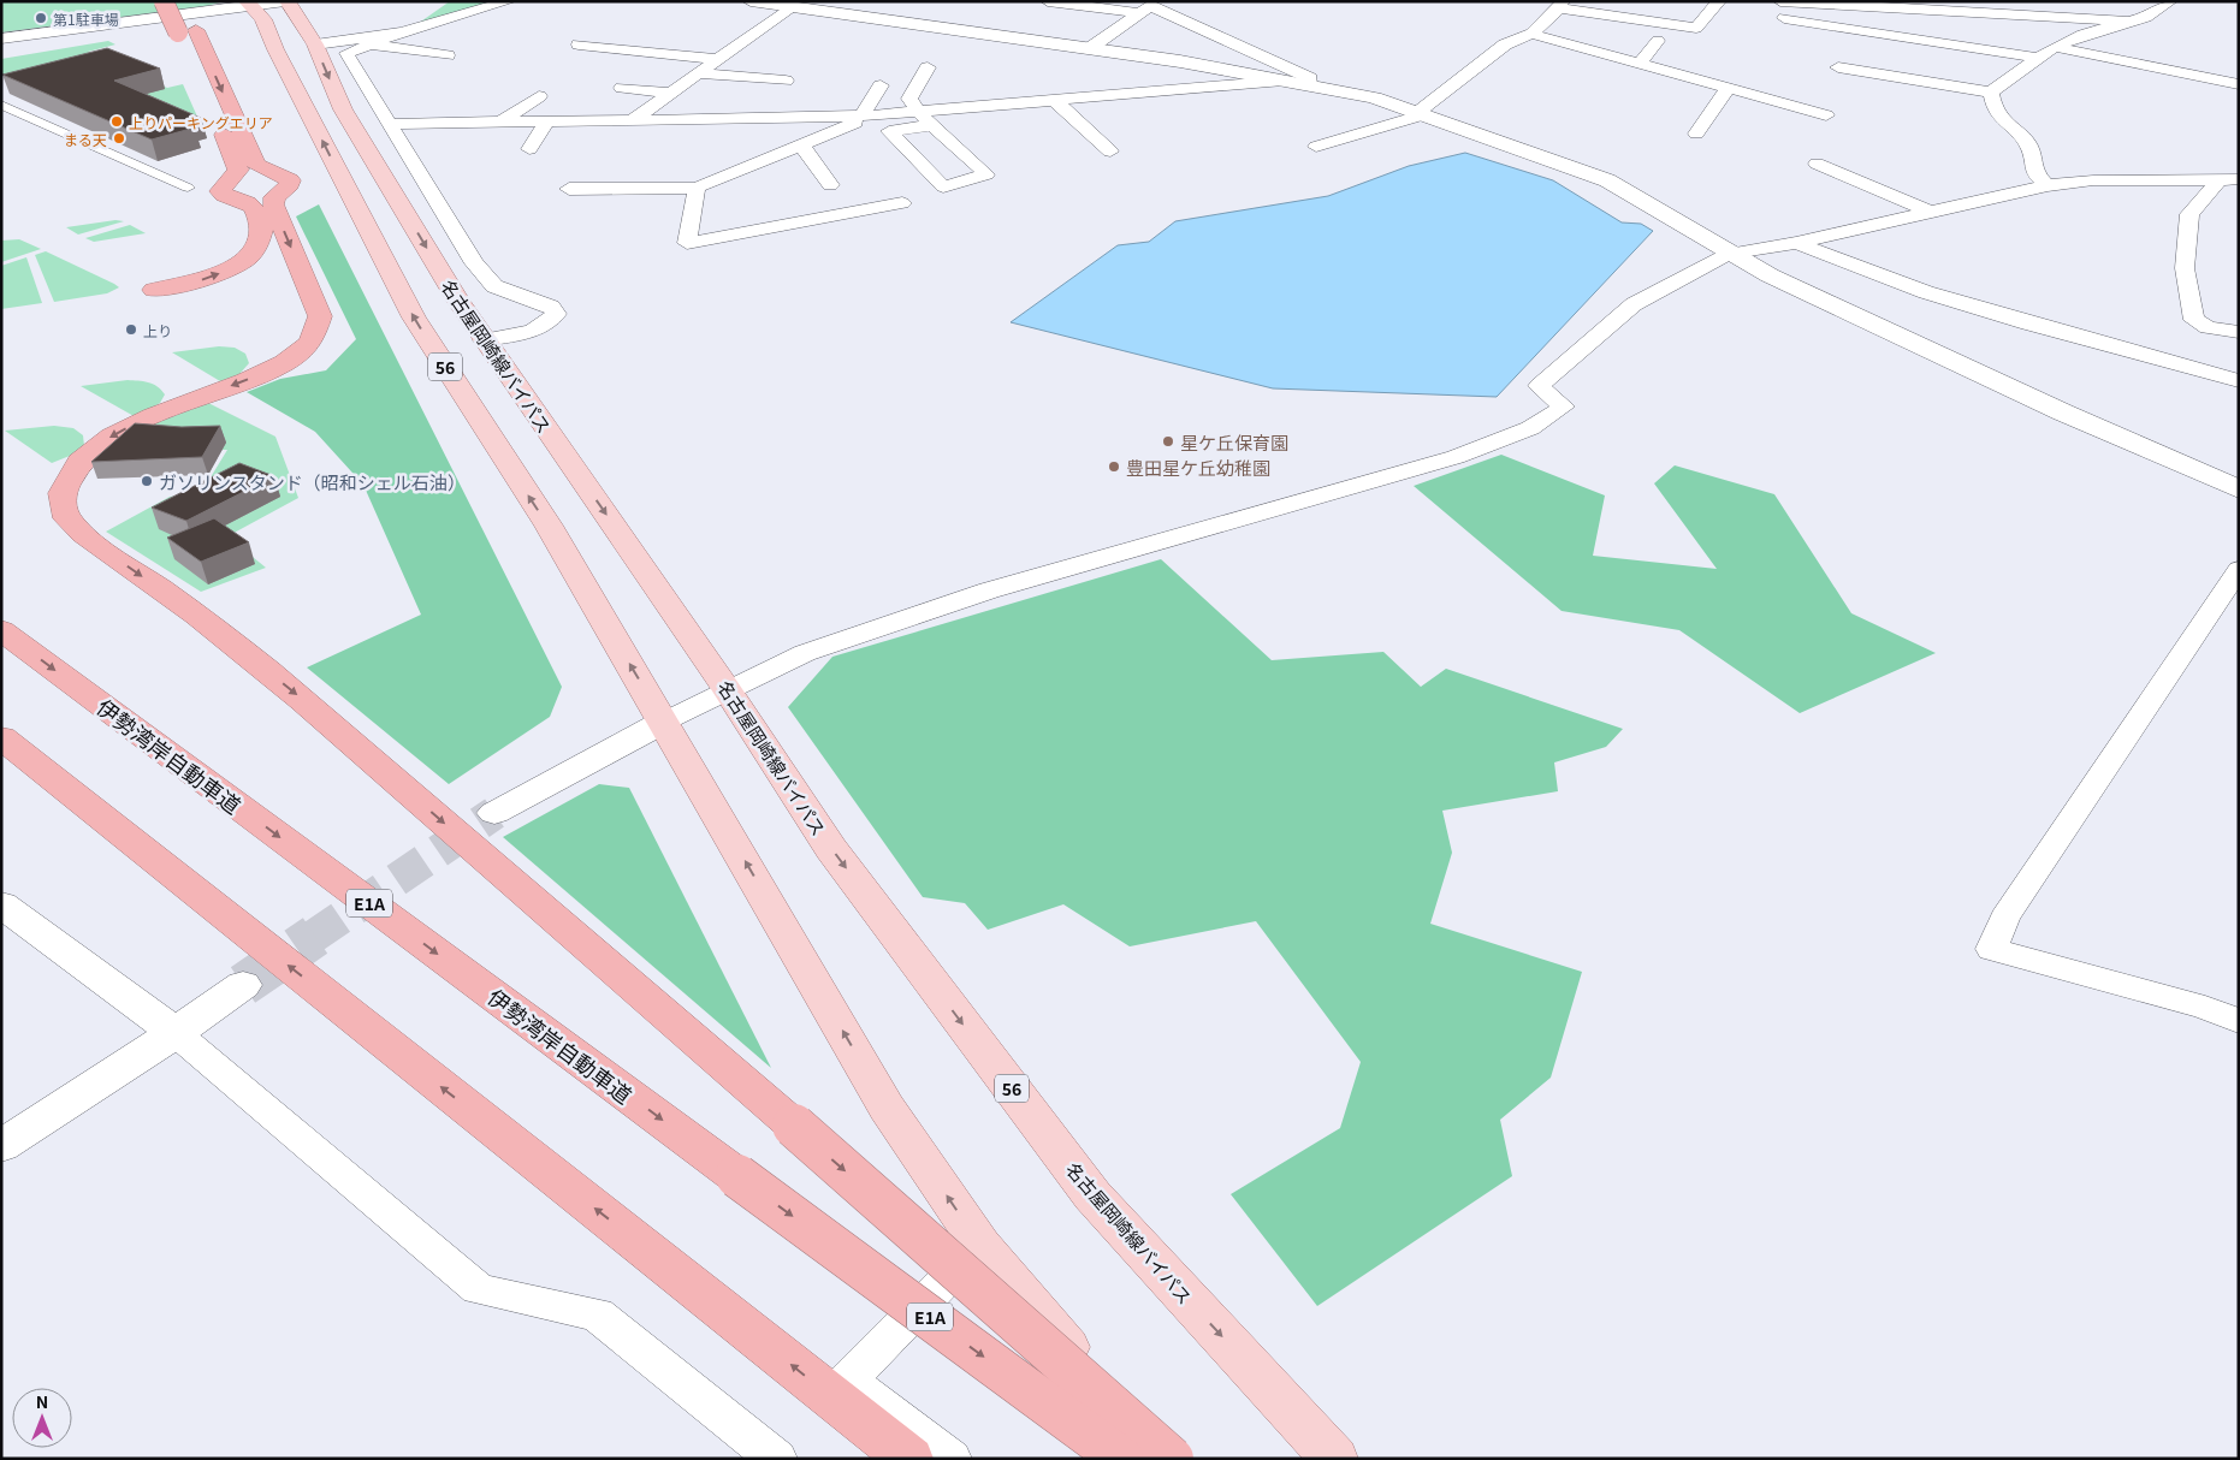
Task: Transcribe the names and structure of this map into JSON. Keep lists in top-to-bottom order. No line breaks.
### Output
{"streets":{"highway":["伊勢湾岸自動車道","E1A"],"main road":["名古屋岡崎線バイパス","56"]},"places":["第1駐車場","上りパーキングエリア","まる天","上り","星ケ丘保育園","豊田星ケ丘幼稚園","ガソリンスタンド（昭和シェル石油）"],"north":"top"}
